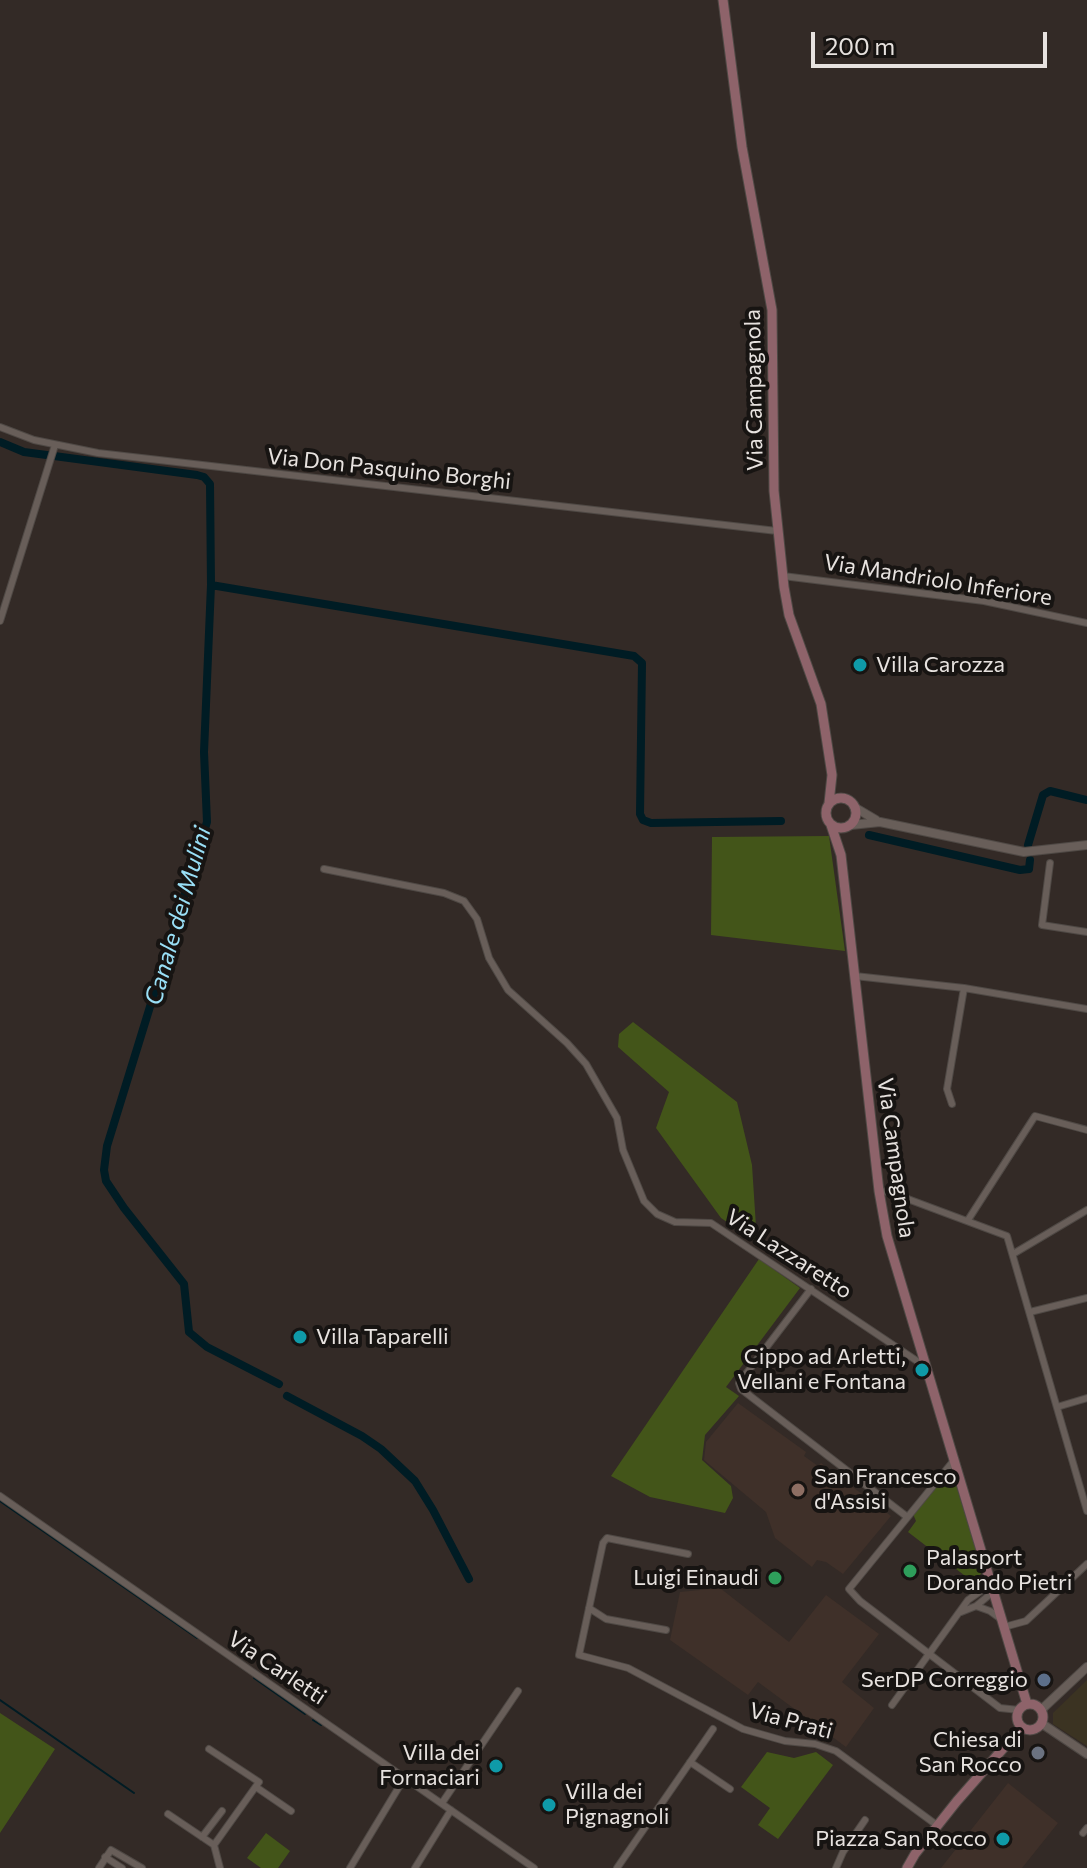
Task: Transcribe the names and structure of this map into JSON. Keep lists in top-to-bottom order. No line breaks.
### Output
{"streets":{"main road":["Via Campagnola"],"street":["Via Don Pasquino Borghi","Via Mandriolo Inferiore","Via Lazzaretto","Via Carletti","Via Prati"]},"crossings":[["Via Campagnola","Via Don Pasquino Borghi"],["Via Campagnola","Via Mandriolo Inferiore"],["Via Campagnola","Via Lazzaretto"]],"water":["Canale dei Mulini"],"places":["Villa Carozza","Villa Taparelli","Cippo ad Arletti, Vellani e Fontana","San Francesco d'Assisi","Palasport Dorando Pietri","Luigi Einaudi","SerDP Correggio","Chiesa di San Rocco","Villa dei Fornaciari","Villa dei Pignagnoli","Piazza San Rocco"],"scale_bar":"200 m"}
